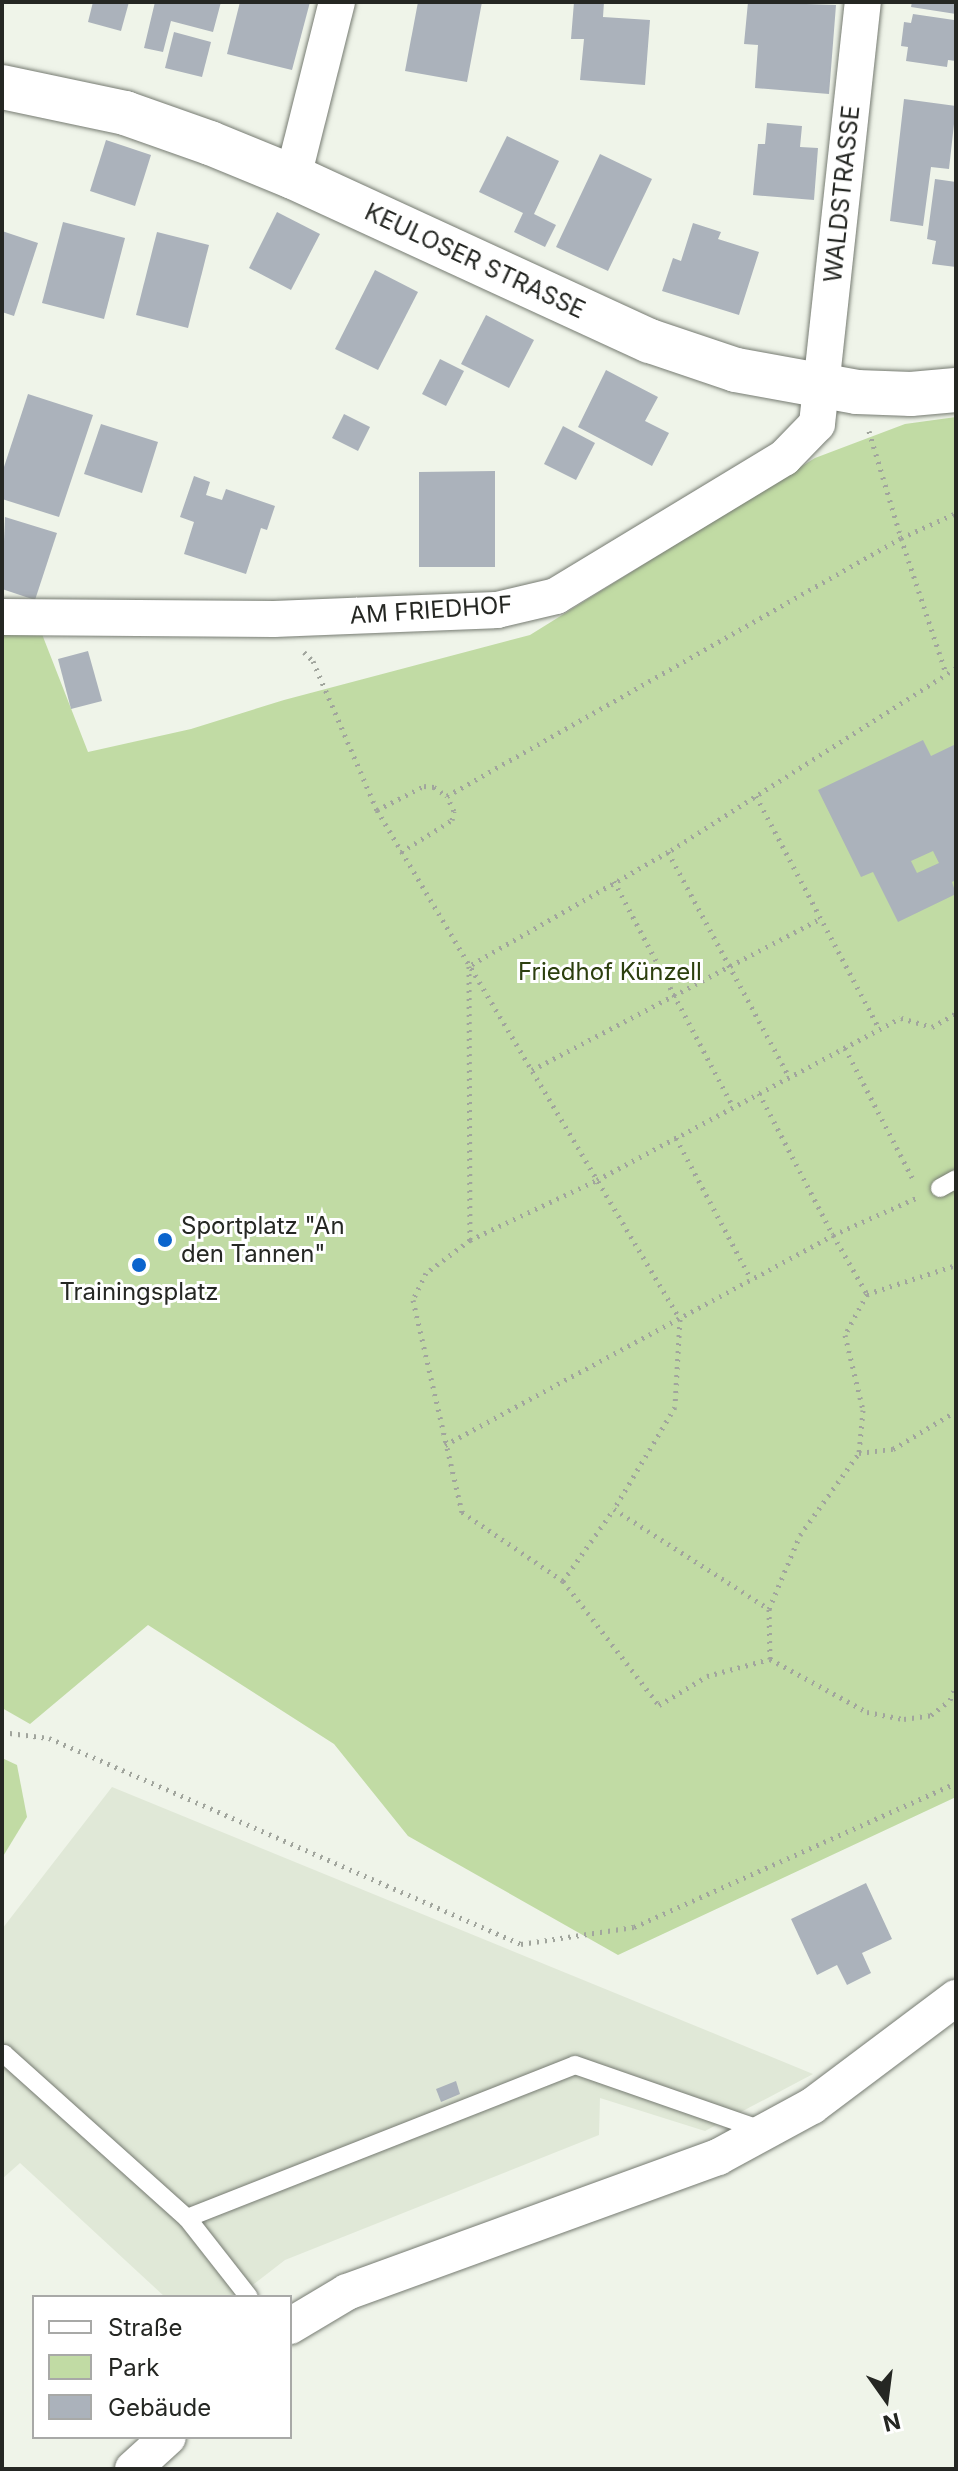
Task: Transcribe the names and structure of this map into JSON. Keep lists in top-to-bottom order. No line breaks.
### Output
{"streets":{"street":["WALDSTRASSE","KEULOSER STRASSE","AM FRIEDHOF"]},"crossings":[["WALDSTRASSE","KEULOSER STRASSE"],["WALDSTRASSE","AM FRIEDHOF"],["KEULOSER STRASSE","AM FRIEDHOF"]],"parks":["Friedhof Künzell"],"places":["Sportplatz \"An den Tannen\"","Trainingsplatz"],"legend":["Straße","Park","Gebäude"],"north":"bottom"}
